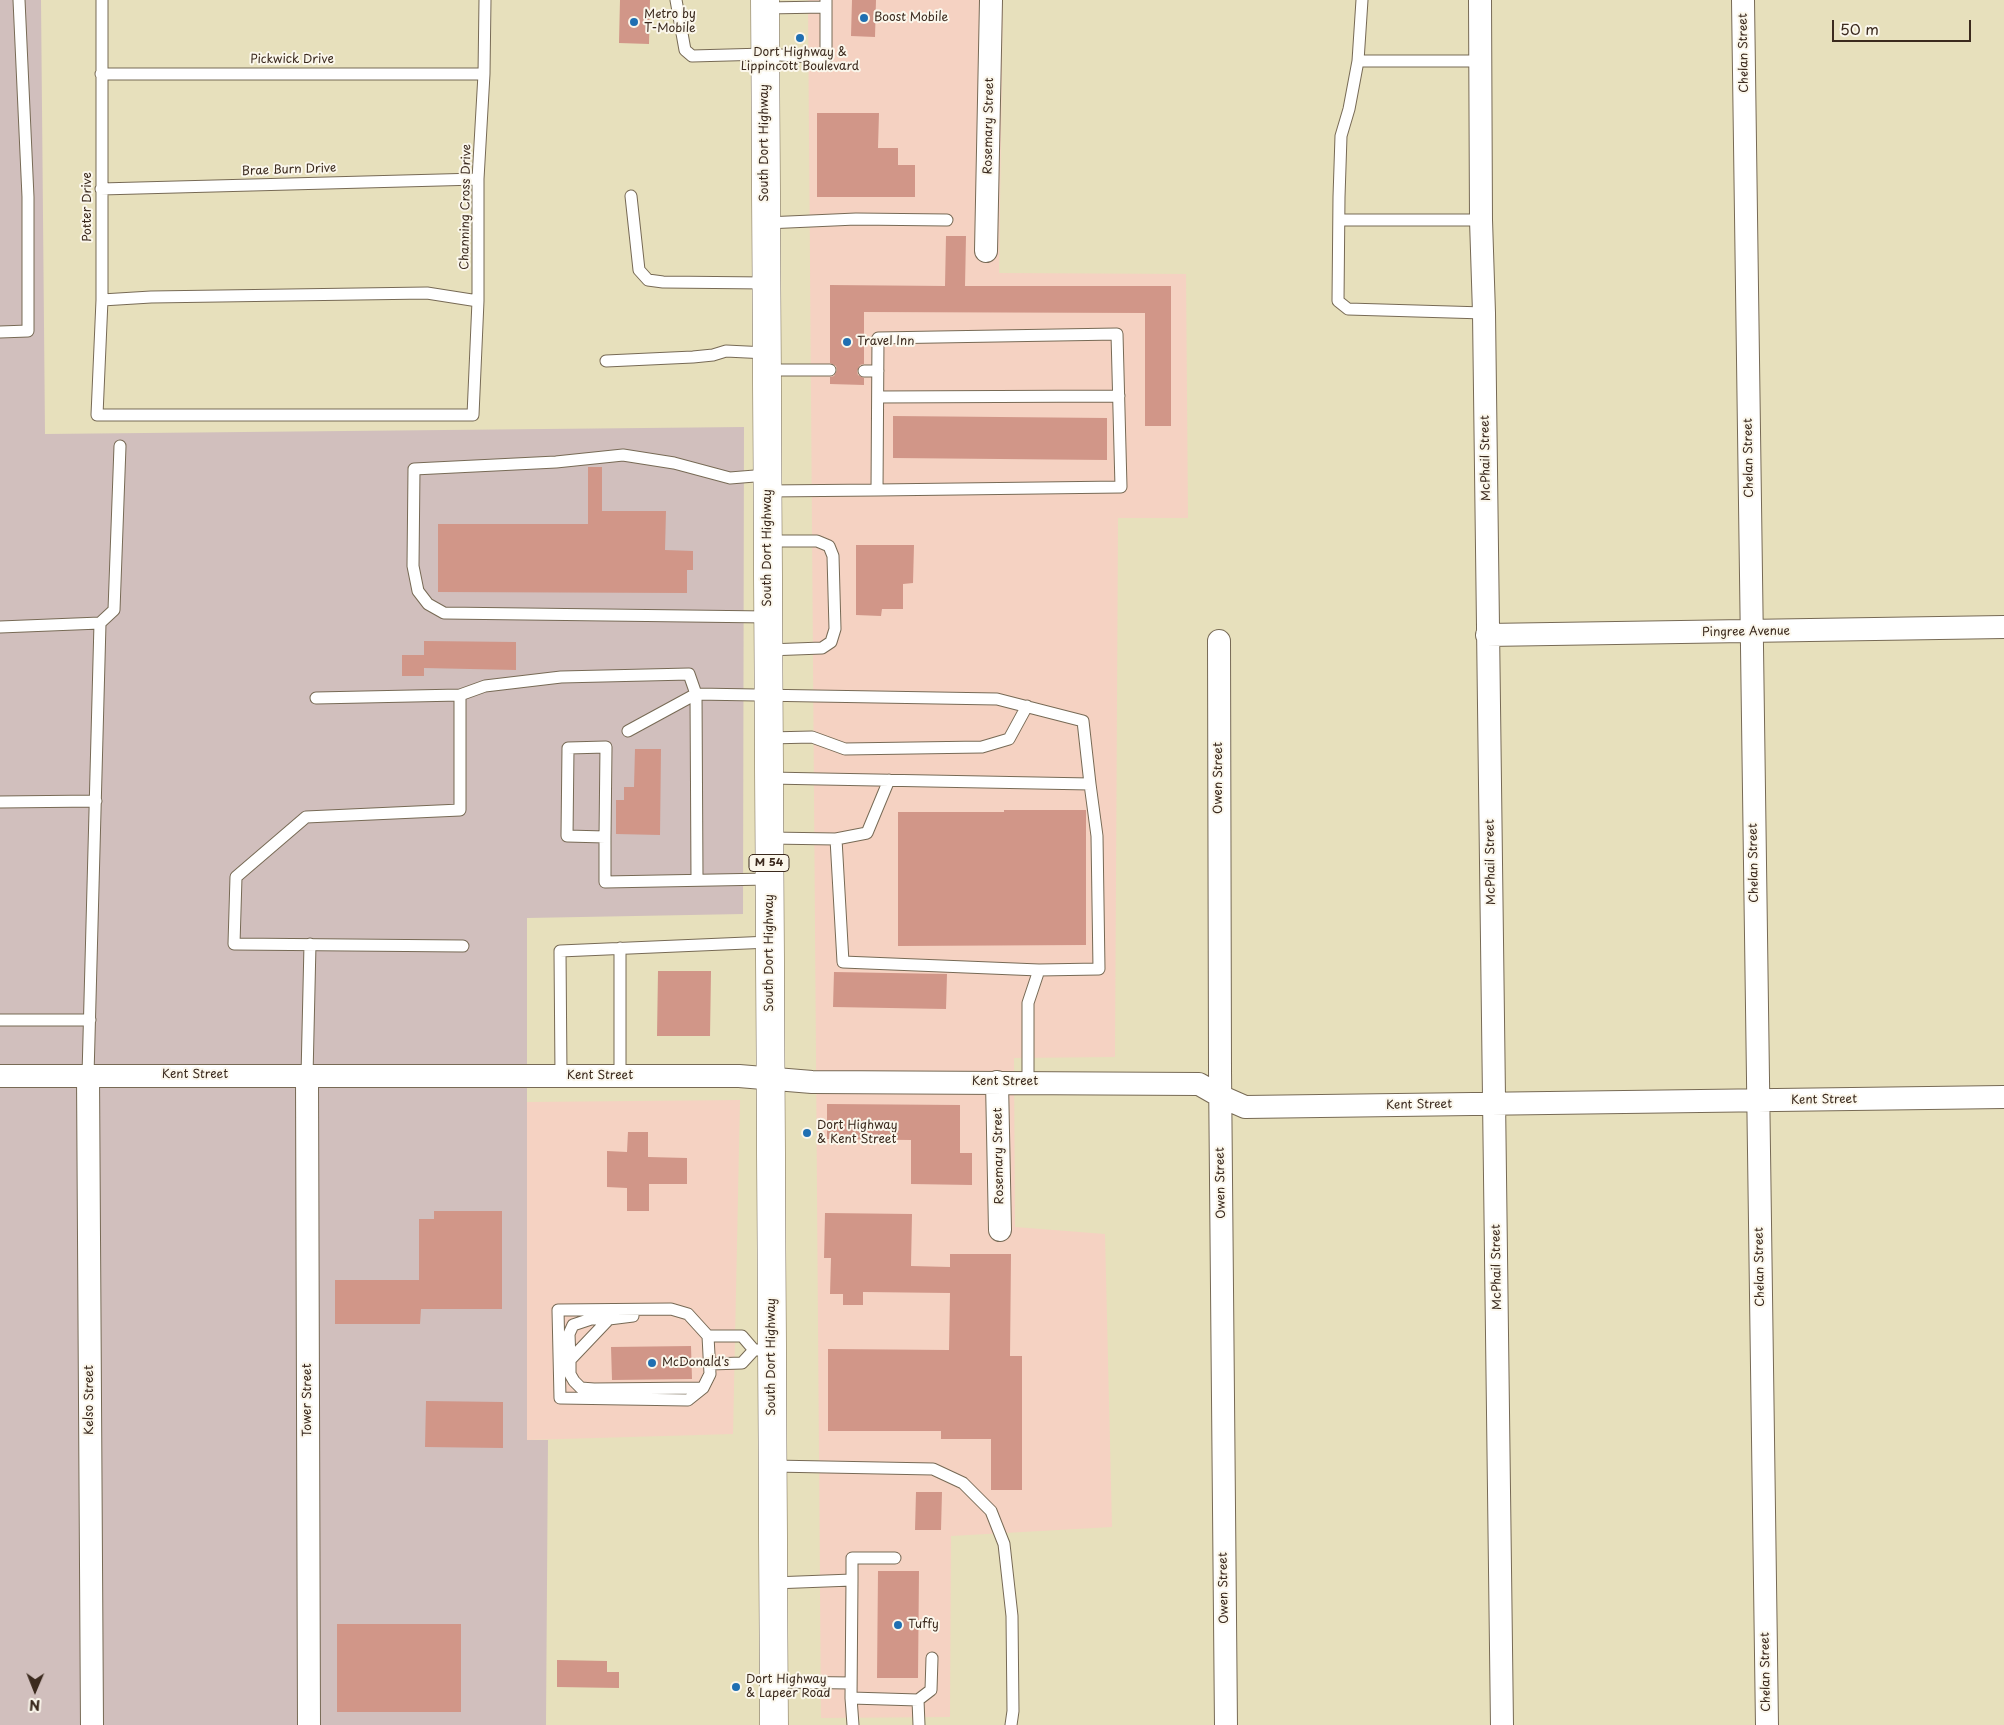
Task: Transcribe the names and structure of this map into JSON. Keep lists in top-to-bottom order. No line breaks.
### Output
{"streets":{"main road":["South Dort Highway","M 54"],"street":["Chelan Street","Rosemary Street","McPhail Street","Pingree Avenue","Owen Street","Kent Street","Kelso Street","Tower Street"],"lane":["Pickwick Drive","Brae Burn Drive","Potter Drive","Channing Cross Drive"]},"crossings":[["Chelan Street","Pingree Avenue"],["Chelan Street","Kent Street"],["Pickwick Drive","Potter Drive"],["Pickwick Drive","Channing Cross Drive"],["Rosemary Street","Kent Street"],["South Dort Highway","Kent Street"],["Brae Burn Drive","Potter Drive"],["Brae Burn Drive","Channing Cross Drive"],["Potter Drive","Channing Cross Drive"],["McPhail Street","Pingree Avenue"],["McPhail Street","Kent Street"],["Owen Street","Kent Street"],["Kent Street","Kelso Street"],["Kent Street","Tower Street"]],"places":["Boost Mobile","Metro by T-Mobile","Dort Highway & Lippincott Boulevard","Travel Inn","Dort Highway & Kent Street","McDonald's","Tuffy","Dort Highway & Lapeer Road"],"scale_bar":"50 m","north":"bottom"}
